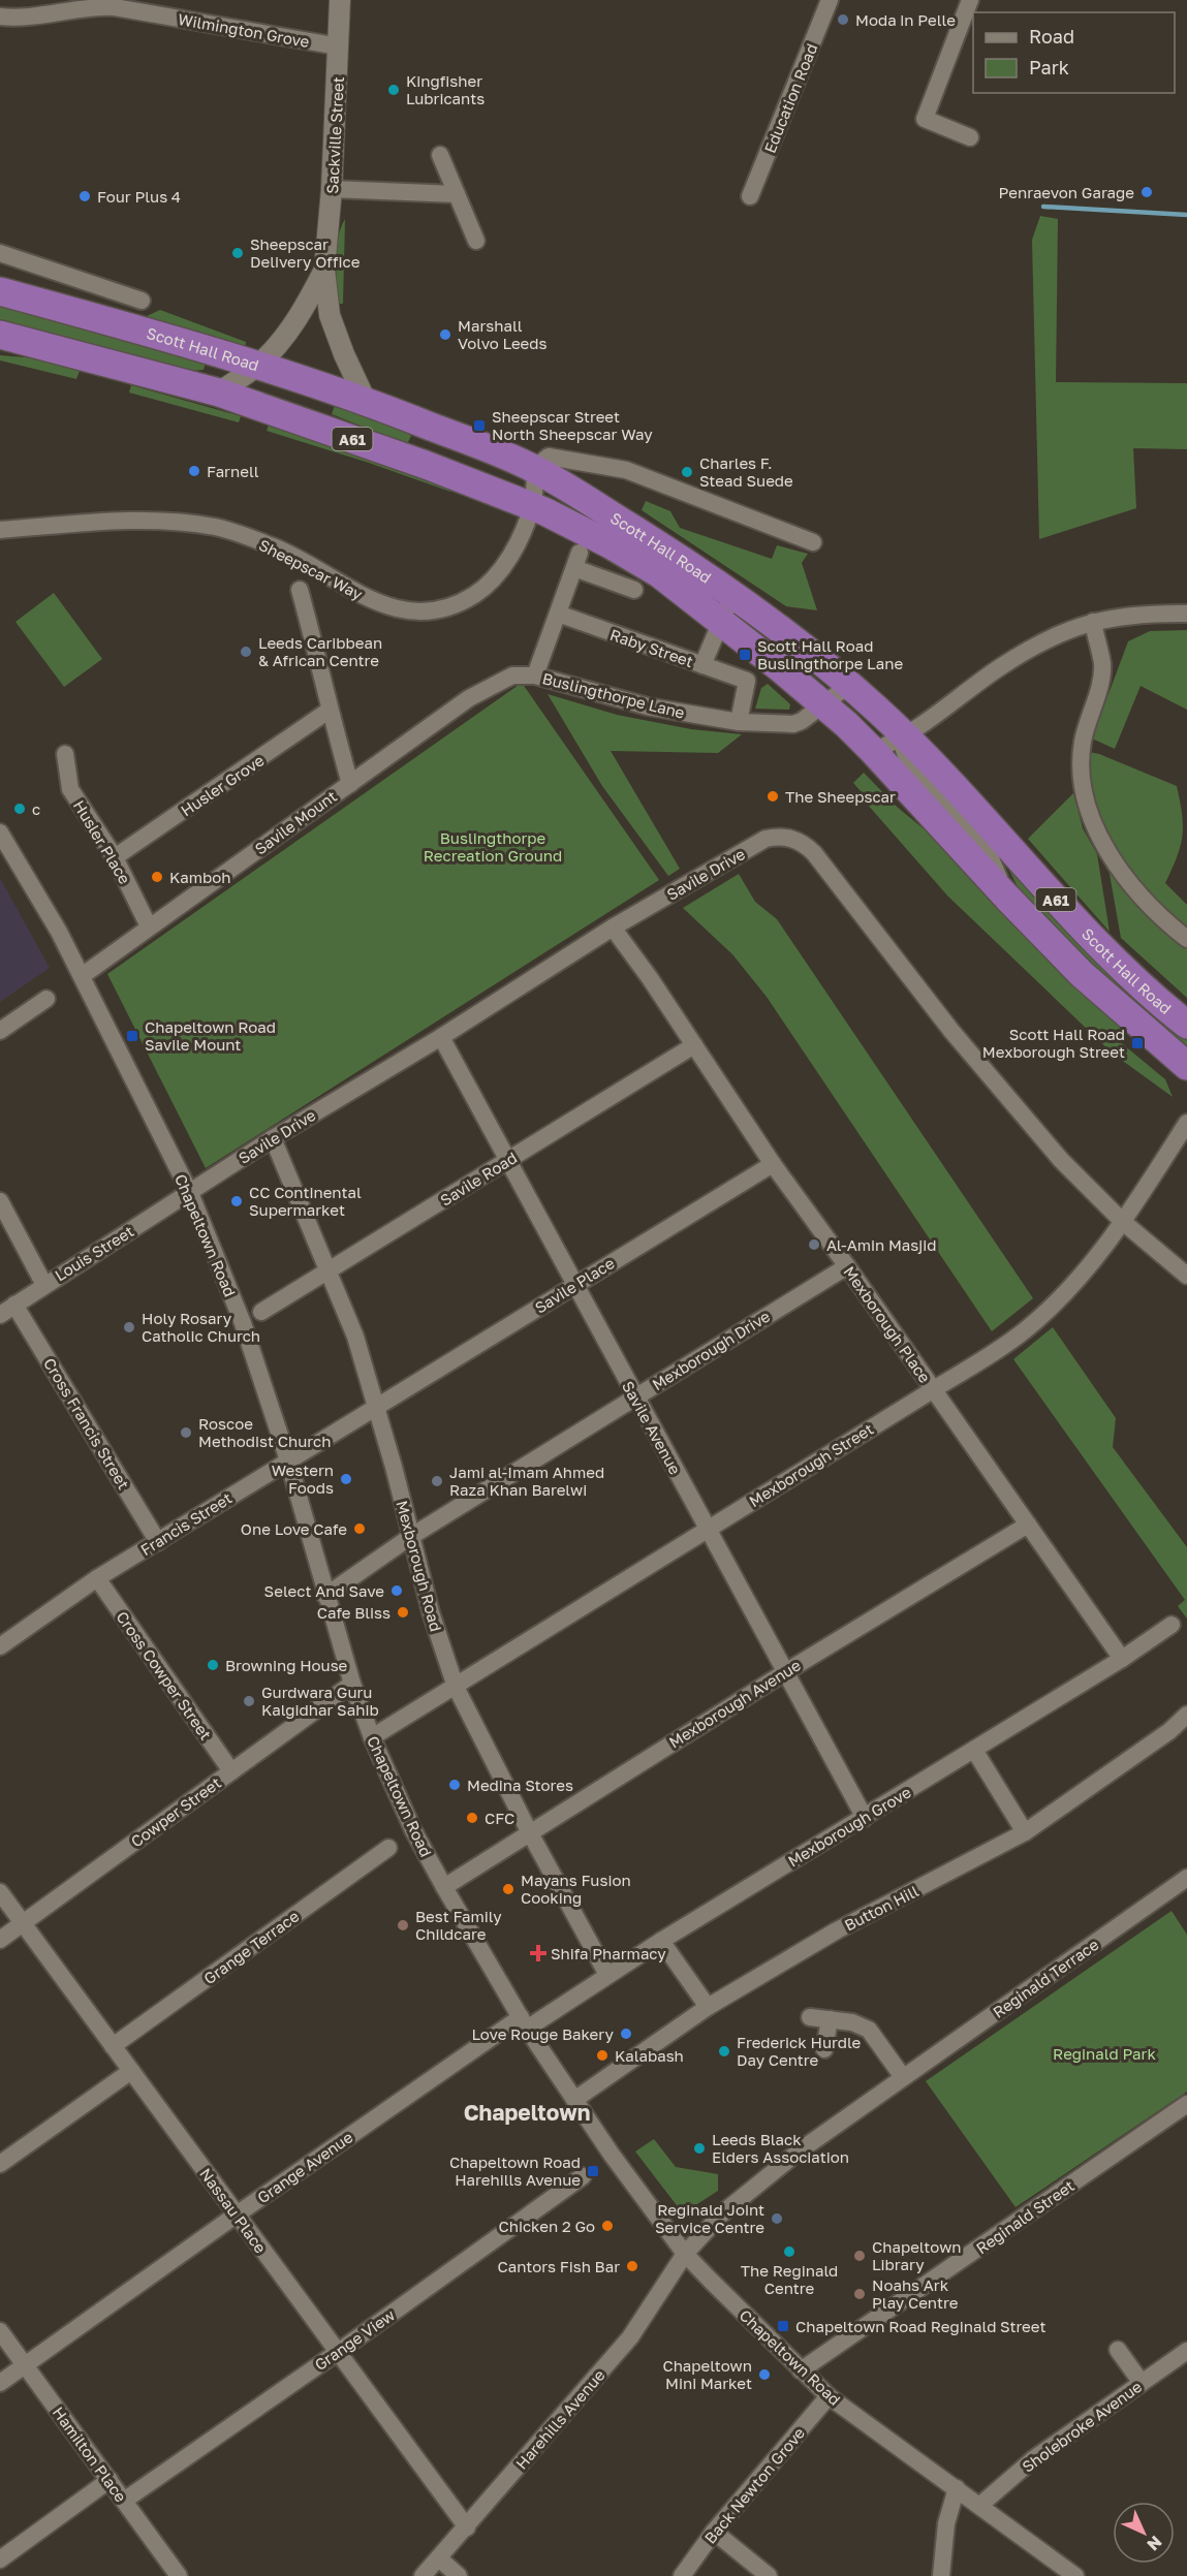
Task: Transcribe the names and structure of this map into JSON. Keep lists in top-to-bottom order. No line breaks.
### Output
{"streets":{"highway":["Scott Hall Road","A61"],"street":["Wilmington Grove","Education Road","Sackville Street","Sheepscar Way","Raby Street","Buslingthorpe Lane","Husler Grove","Savile Mount","Husler Place","Savile Drive","Savile Road","Chapeltown Road","Louis Street","Savile Place","Mexborough Place","Mexborough Drive","Cross Francis Street","Savile Avenue","Mexborough Street","Francis Street","Mexborough Road","Cross Cowper Street","Mexborough Avenue","Cowper Street","Mexborough Grove","Button Hill","Grange Terrace","Reginald Terrace","Grange Avenue","Nassau Place","Reginald Street","Grange View","Harehills Avenue","Sholebroke Avenue","Hamilton Place","Back Newton Grove"]},"crossings":[["Wilmington Grove","Sackville Street"],["Sackville Street","Scott Hall Road"],["Scott Hall Road","Sheepscar Way"],["Scott Hall Road","Buslingthorpe Lane"],["Raby Street","Buslingthorpe Lane"],["Buslingthorpe Lane","Savile Mount"],["Husler Grove","Husler Place"],["Savile Mount","Husler Place"],["Savile Mount","Chapeltown Road"],["Savile Drive","Chapeltown Road"],["Savile Drive","Louis Street"],["Savile Drive","Mexborough Place"],["Savile Drive","Savile Avenue"],["Savile Drive","Mexborough Street"],["Savile Drive","Mexborough Road"],["Savile Road","Chapeltown Road"],["Savile Road","Mexborough Place"],["Savile Road","Savile Avenue"],["Savile Road","Mexborough Road"],["Chapeltown Road","Louis Street"],["Chapeltown Road","Mexborough Drive"],["Chapeltown Road","Mexborough Street"],["Chapeltown Road","Francis Street"],["Chapeltown Road","Mexborough Avenue"],["Chapeltown Road","Cowper Street"],["Chapeltown Road","Mexborough Grove"],["Chapeltown Road","Button Hill"],["Chapeltown Road","Reginald Terrace"],["Chapeltown Road","Grange Avenue"],["Chapeltown Road","Reginald Street"],["Chapeltown Road","Harehills Avenue"],["Chapeltown Road","Sholebroke Avenue"],["Chapeltown Road","Back Newton Grove"],["Louis Street","Cross Francis Street"],["Savile Place","Mexborough Place"],["Savile Place","Savile Avenue"],["Savile Place","Francis Street"],["Savile Place","Mexborough Road"],["Mexborough Place","Mexborough Drive"],["Mexborough Place","Mexborough Street"],["Mexborough Place","Mexborough Avenue"],["Mexborough Place","Mexborough Grove"],["Mexborough Drive","Savile Avenue"],["Mexborough Drive","Mexborough Road"],["Cross Francis Street","Francis Street"],["Savile Avenue","Mexborough Street"],["Savile Avenue","Mexborough Avenue"],["Savile Avenue","Mexborough Grove"],["Mexborough Street","Mexborough Road"],["Francis Street","Mexborough Road"],["Francis Street","Cross Cowper Street"],["Mexborough Road","Mexborough Avenue"],["Mexborough Road","Mexborough Grove"],["Cross Cowper Street","Cowper Street"],["Cowper Street","Nassau Place"],["Mexborough Grove","Grange Avenue"],["Grange Terrace","Nassau Place"],["Reginald Terrace","Harehills Avenue"],["Grange Avenue","Nassau Place"],["Grange Avenue","Hamilton Place"],["Nassau Place","Grange View"],["Nassau Place","Harehills Avenue"],["Grange View","Hamilton Place"]],"districts":["Chapeltown"],"parks":["Buslingthorpe Recreation Ground","Reginald Park"],"places":{"other":["Moda in Pelle","Kingfisher Lubricants","Penraevon Garage","Four Plus 4","Sheepscar Delivery Office","Marshall Volvo Leeds","Farnell","Charles F. Stead Suede","Leeds Caribbean & African Centre","The Sheepscar","c","Kamboh","CC Continental Supermarket","Al-Amin Masjid","Holy Rosary Catholic Church","Roscoe Methodist Church","Western Foods","Jami al-Imam Ahmed Raza Khan Barelwi","One Love Cafe","Select And Save","Cafe Bliss","Browning House","Gurdwara Guru Kalgidhar Sahib","Medina Stores","CFC","Mayans Fusion Cooking","Best Family Childcare","Love Rouge Bakery","Frederick Hurdle Day Centre","Kalabash","Leeds Black Elders Association","Reginald Joint Service Centre","Chicken 2 Go","The Reginald Centre","Chapeltown Library","Cantors Fish Bar","Noahs Ark Play Centre","Chapeltown Mini Market"],"transit":["Sheepscar Street North Sheepscar Way","Scott Hall Road Buslingthorpe Lane","Chapeltown Road Savile Mount","Scott Hall Road Mexborough Street","Chapeltown Road Harehills Avenue","Chapeltown Road Reginald Street"],"health":["Shifa Pharmacy"]},"legend":["Road","Park"],"north":"bottom right"}
